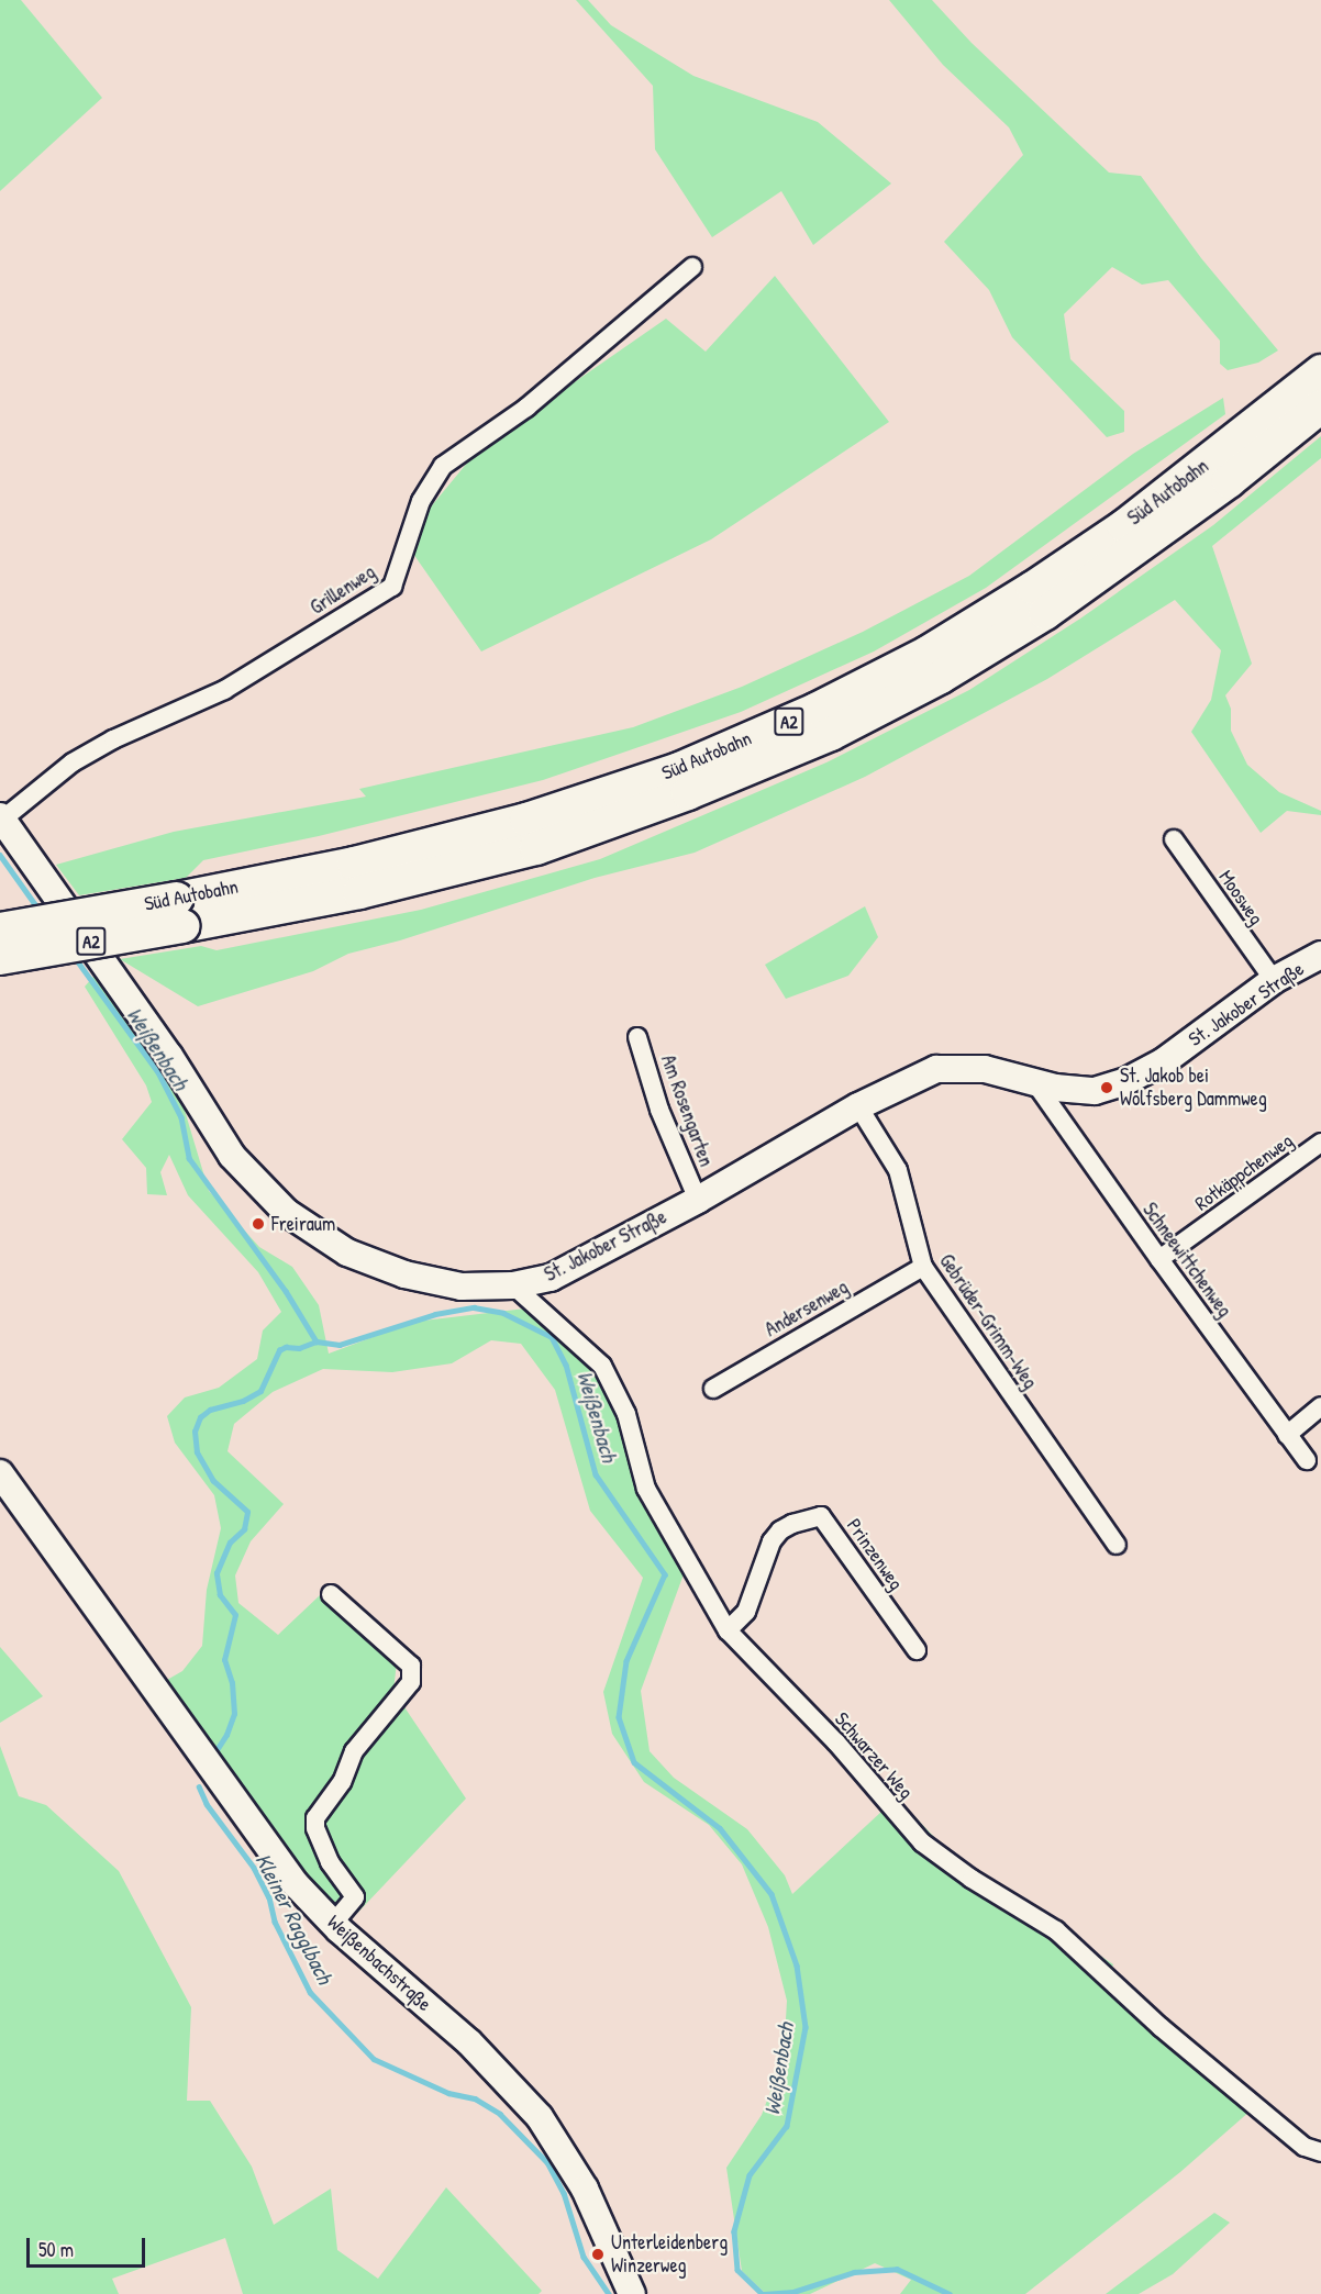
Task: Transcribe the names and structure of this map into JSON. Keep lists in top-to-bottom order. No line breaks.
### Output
{"streets":{"highway":["Süd Autobahn","A2"],"main road":["St. Jakober Straße","Weißenbachstraße"],"street":["Grillenweg","Moosweg","Am Rosengarten","Rotkäppchenweg","Schneewittchenweg","Andersenweg","Gebrüder-Grimm-Weg","Prinzenweg","Schwarzer Weg"]},"crossings":[["Grillenweg","St. Jakober Straße"],["Moosweg","St. Jakober Straße"],["St. Jakober Straße","Am Rosengarten"],["St. Jakober Straße","Schneewittchenweg"],["St. Jakober Straße","Gebrüder-Grimm-Weg"],["St. Jakober Straße","Schwarzer Weg"],["Rotkäppchenweg","Schneewittchenweg"],["Andersenweg","Gebrüder-Grimm-Weg"],["Prinzenweg","Schwarzer Weg"]],"water":["Weißenbach","Kleiner Ragglbach"],"places":["St. Jakob bei Wolfsberg Dammweg","Freiraum","Unterleidenberg Winzerweg"],"scale_bar":"50 m"}
